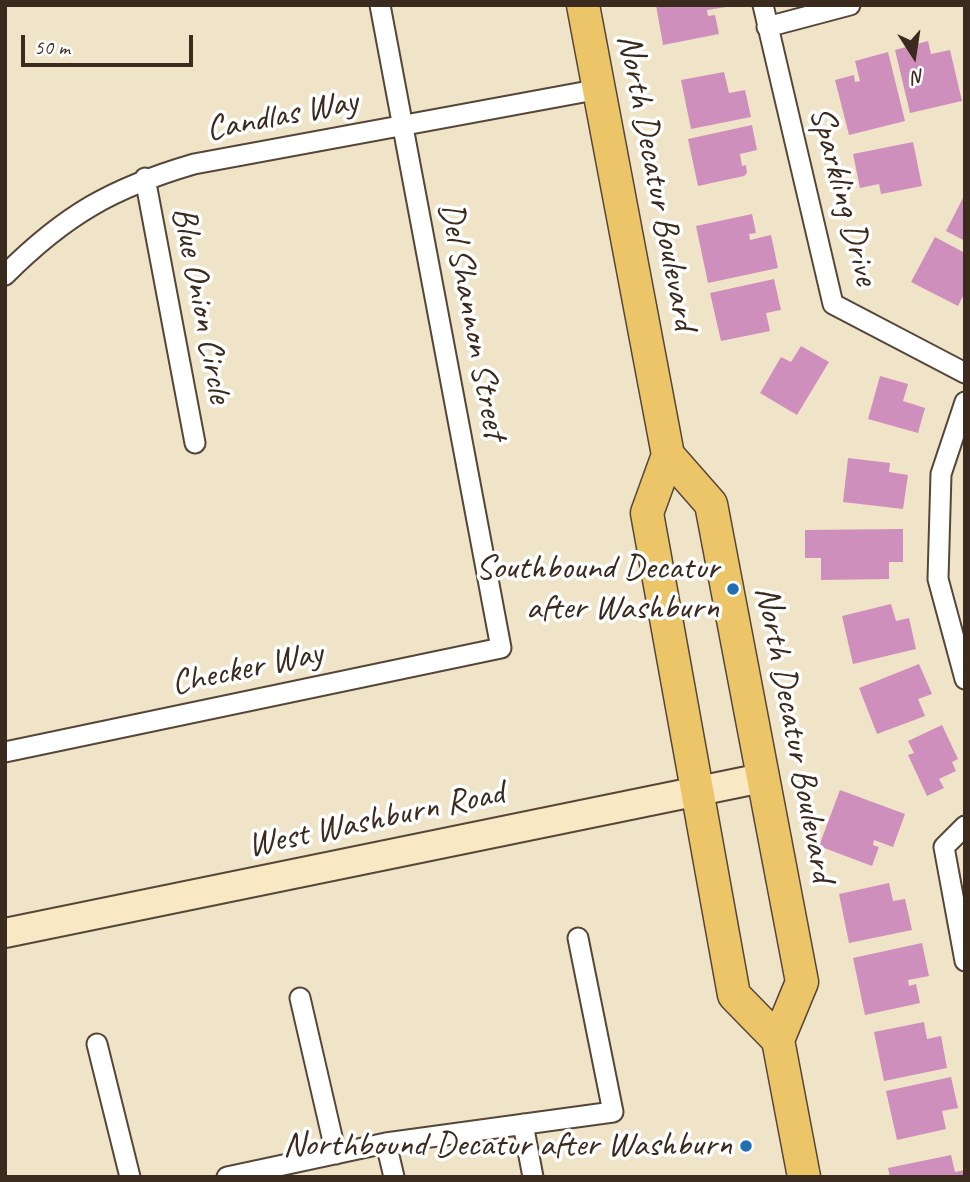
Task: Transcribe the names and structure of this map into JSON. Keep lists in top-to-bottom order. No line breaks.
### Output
{"streets":{"main road":["North Decatur Boulevard"],"street":["Candlas Way","Sparkling Drive","Blue Onion Circle","Del Shannon Street","Checker Way","West Washburn Road"]},"crossings":[["Candlas Way","North Decatur Boulevard"],["Candlas Way","Blue Onion Circle"],["Candlas Way","Del Shannon Street"],["North Decatur Boulevard","West Washburn Road"],["Del Shannon Street","Checker Way"]],"places":["Southbound Decatur after Washburn","Northbound Decatur after Washburn"],"scale_bar":"50 m","north":"bottom"}
